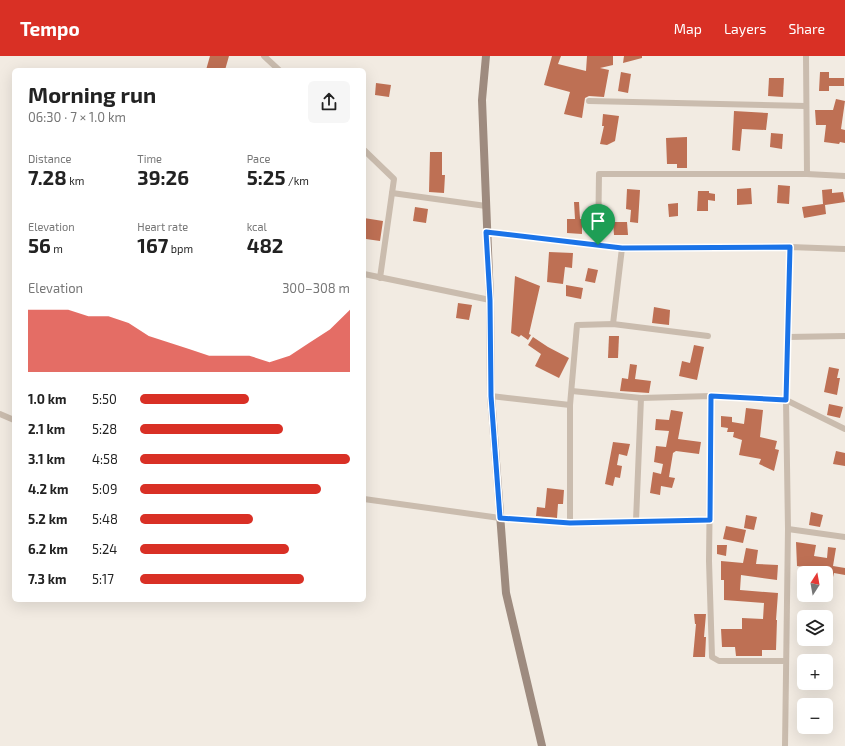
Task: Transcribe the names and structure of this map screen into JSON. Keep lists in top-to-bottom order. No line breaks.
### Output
{"north":"top","page":{"header":"Tempo","nav":["Map","Layers","Share"],"heading":["Morning run","06:30 · 7 × 1.0 km"],"stats":[["Distance","7.28 km"],["Time","39:26"],["Pace","5:25 /km"],["Elevation","56 m"],["Heart rate","167 bpm"],["kcal","482"]],"chart":["Elevation","300–308 m"],"list":[{"name":"1.0 km","note":"5:50"},{"name":"2.1 km","note":"5:28"},{"name":"3.1 km","note":"4:58"},{"name":"4.2 km","note":"5:09"},{"name":"5.2 km","note":"5:48"},{"name":"6.2 km","note":"5:24"},{"name":"7.3 km","note":"5:17"}],"map_buttons":["+","−"]}}
